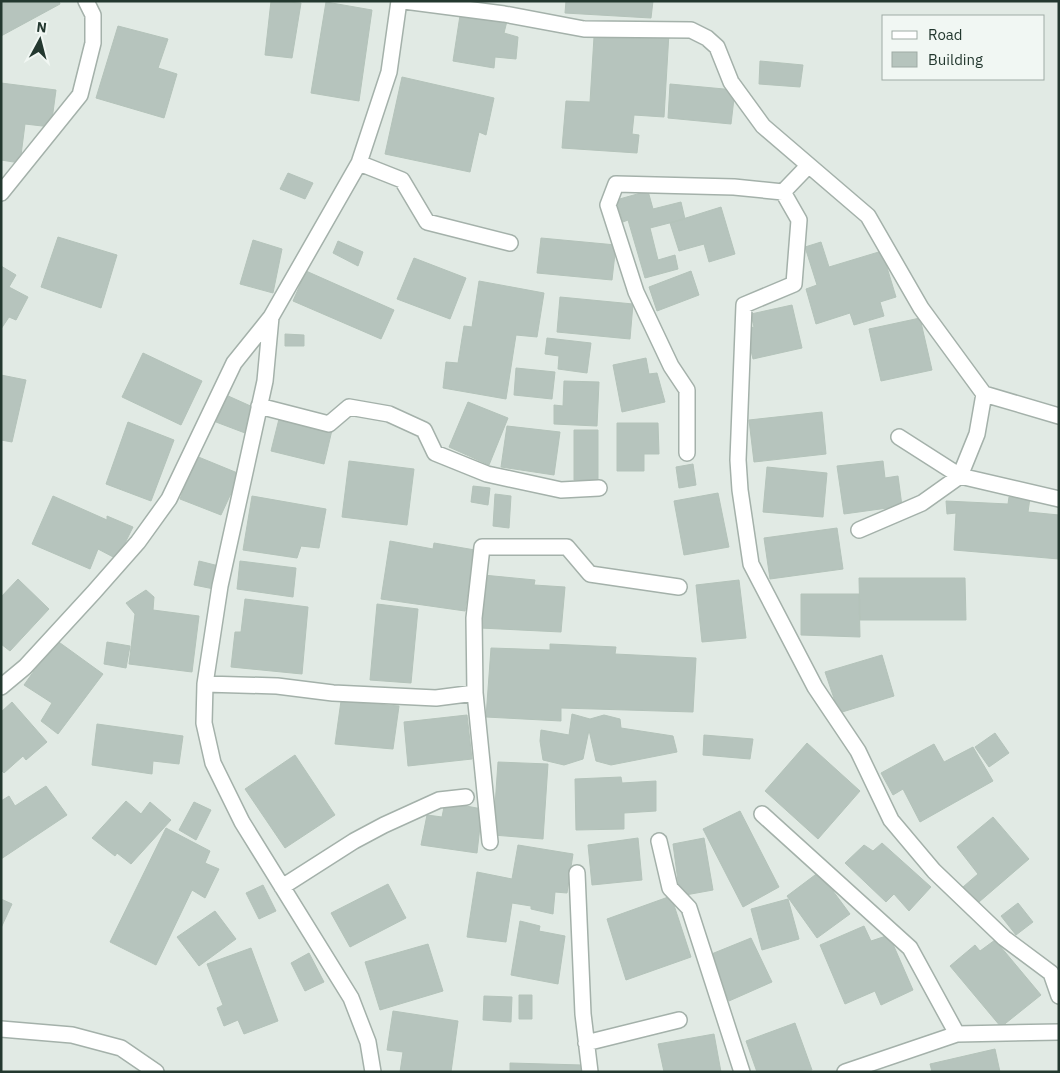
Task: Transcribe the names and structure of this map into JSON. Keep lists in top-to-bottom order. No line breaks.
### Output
{"legend":["Road","Building"],"north":"top"}
